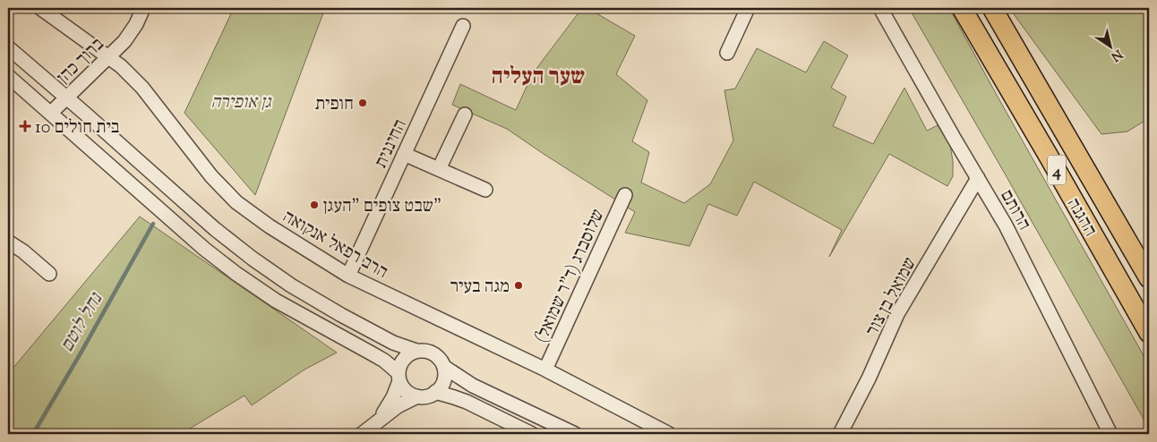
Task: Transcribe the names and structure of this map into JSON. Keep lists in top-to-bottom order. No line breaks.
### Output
{"streets":{"highway":["4","ההגנה"],"street":["ברוך כהן","החיננית","הרותם","הרב רפאל אנקואה","שלוסברג (ד\"ר שמואל)","שמואל בן צור"]},"crossings":[["ברוך כהן","הרב רפאל אנקואה"],["החיננית","הרב רפאל אנקואה"],["הרותם","שמואל בן צור"],["הרב רפאל אנקואה","שלוסברג (ד\"ר שמואל)"]],"districts":["שער העליה"],"water":["נחל לוטם"],"parks":["גן אופירה"],"places":{"other":["חופית","שבט צופים \"העגן\"","מגה בעיר"],"health":["בית חולים 10"]},"north":"bottom right"}
